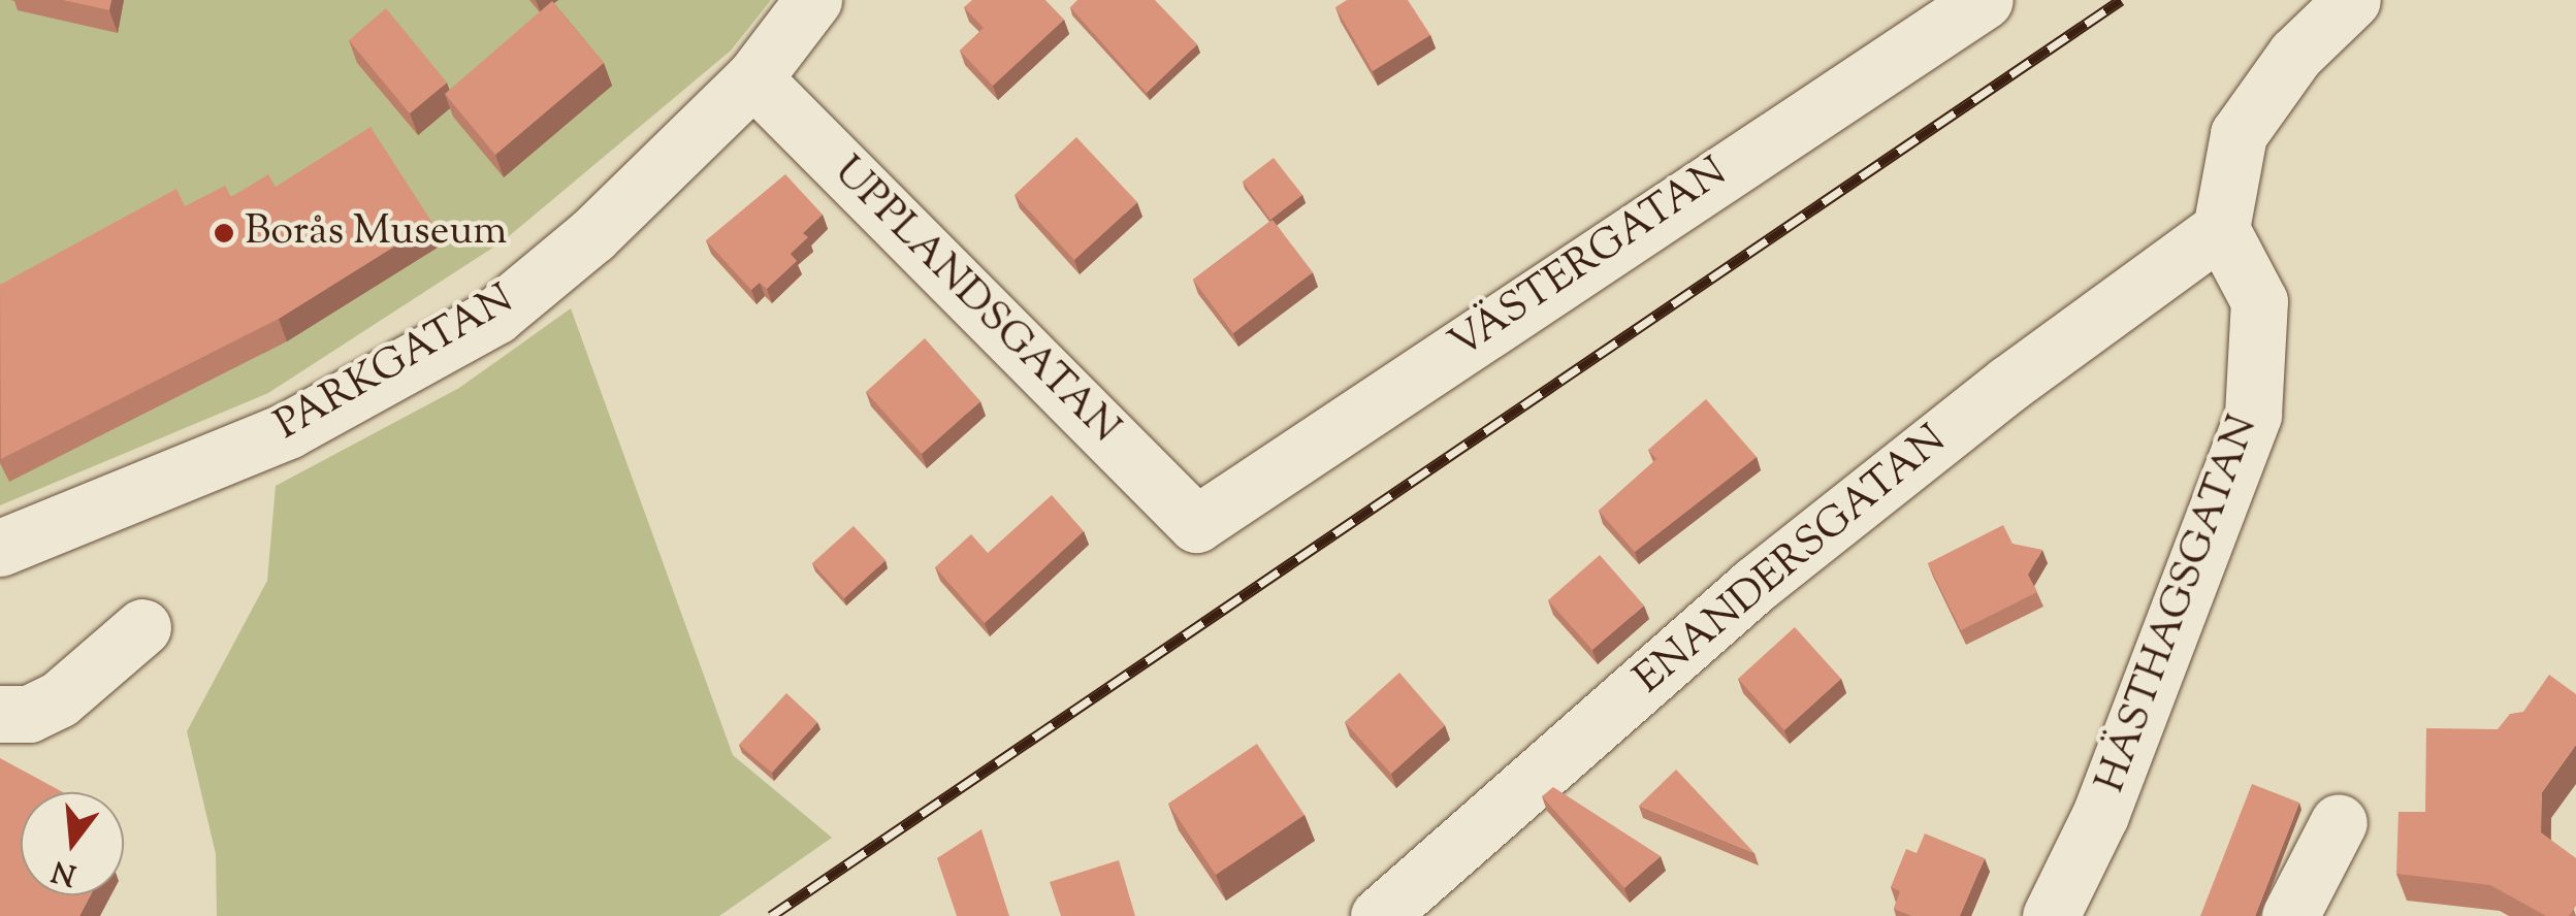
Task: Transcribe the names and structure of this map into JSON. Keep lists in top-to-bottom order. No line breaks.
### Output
{"streets":{"street":["VÄSTERGATAN","UPPLANDSGATAN","PARKGATAN","ENANDERSGATAN","HÄSTHAGSGATAN"]},"crossings":[["VÄSTERGATAN","UPPLANDSGATAN"],["UPPLANDSGATAN","PARKGATAN"],["ENANDERSGATAN","HÄSTHAGSGATAN"]],"places":["Borås Museum"],"north":"bottom"}
